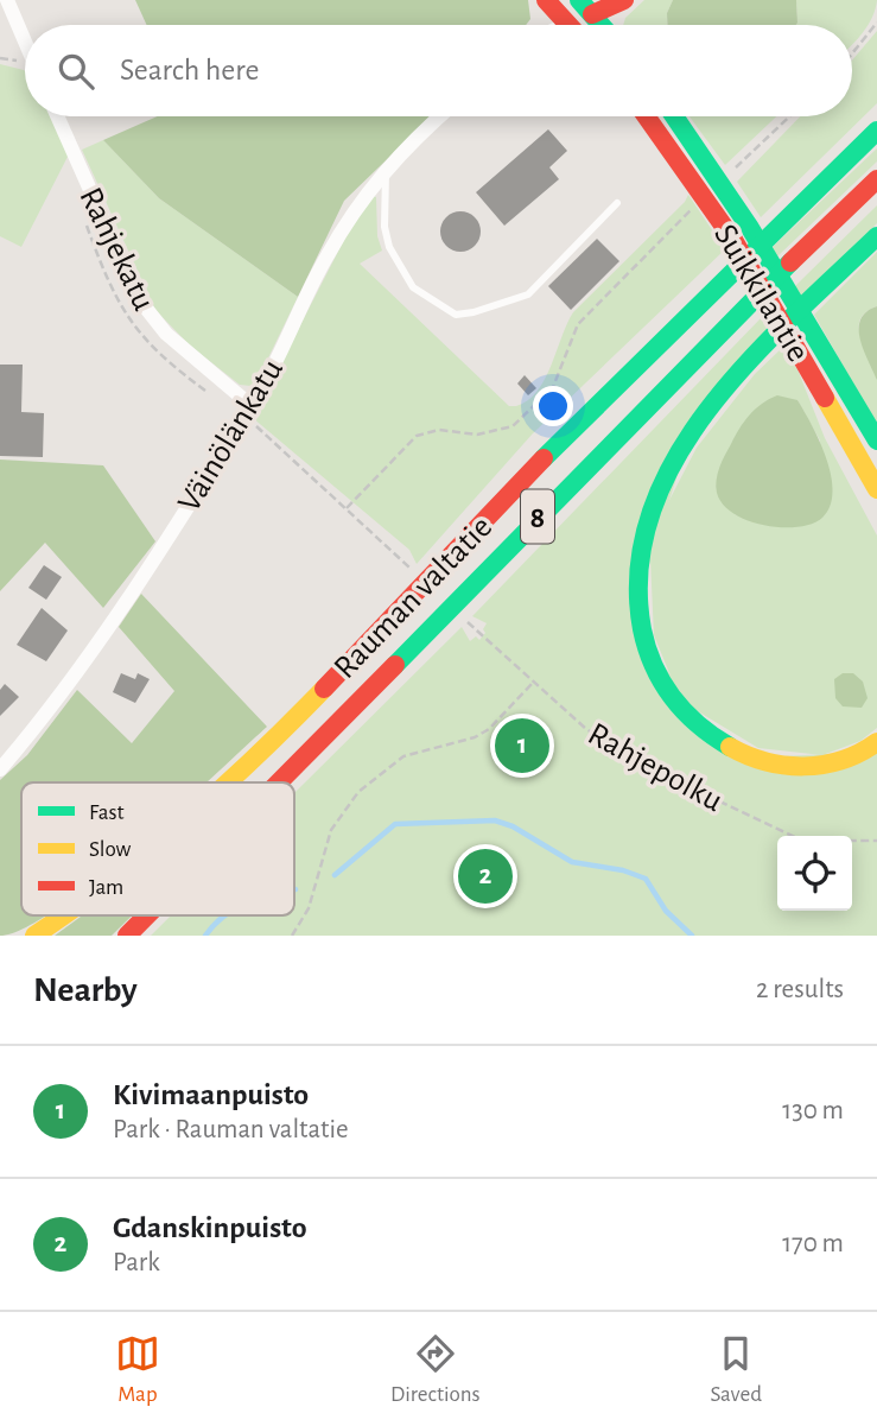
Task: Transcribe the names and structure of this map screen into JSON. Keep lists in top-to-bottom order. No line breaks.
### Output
{"streets":{"main road":["Suikkilantie","8","Rauman valtatie"],"street":["Rahjekatu","Väinölänkatu"],"path":["Rahjepolku"]},"crossings":[["Rahjekatu","Väinölänkatu"]],"legend":["Fast","Slow","Jam"],"page":{"search":"Search here","pins":["1","2"],"heading":["Nearby","2 results"],"list":[{"mark":"1","name":"Kivimaanpuisto","note":"Park · Rauman valtatie","value":"130 m"},{"mark":"2","name":"Gdanskinpuisto","note":"Park","value":"170 m"}],"nav":["Map","Directions","Saved"]}}
